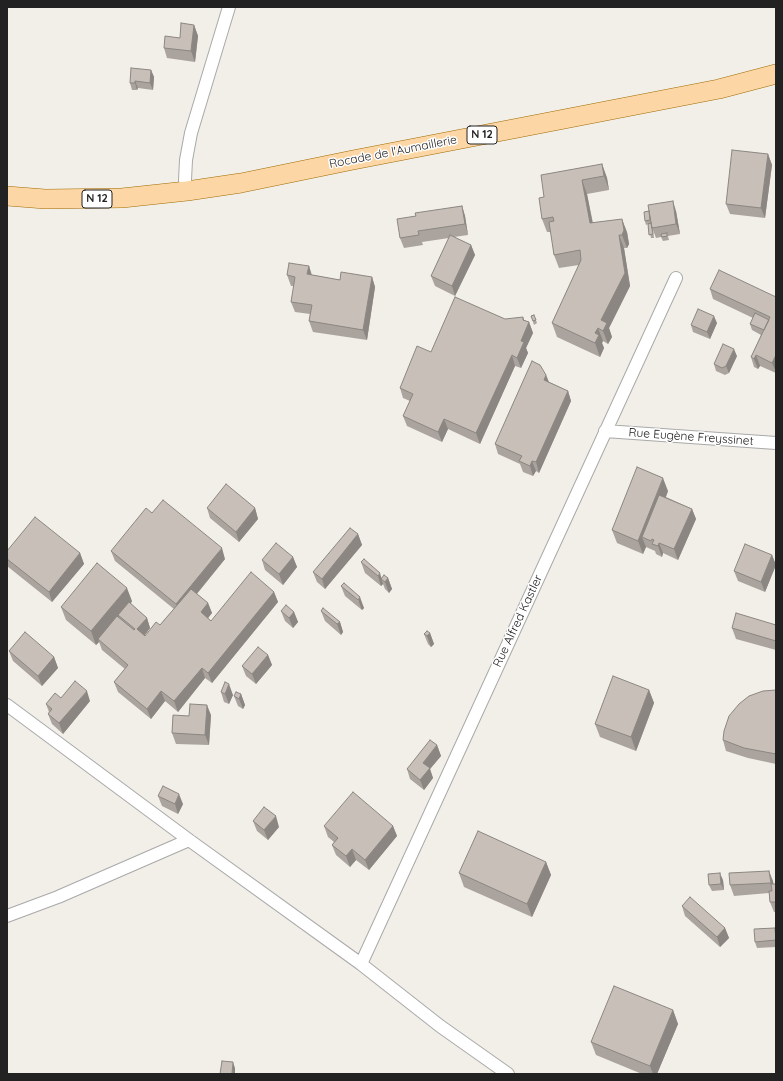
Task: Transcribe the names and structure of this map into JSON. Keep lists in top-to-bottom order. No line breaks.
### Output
{"streets":{"main road":["N 12","Rocade de l'Aumaillerie"],"street":["Rue Eugène Freyssinet","Rue Alfred Kastler"]},"crossings":[["Rue Eugène Freyssinet","Rue Alfred Kastler"]]}
